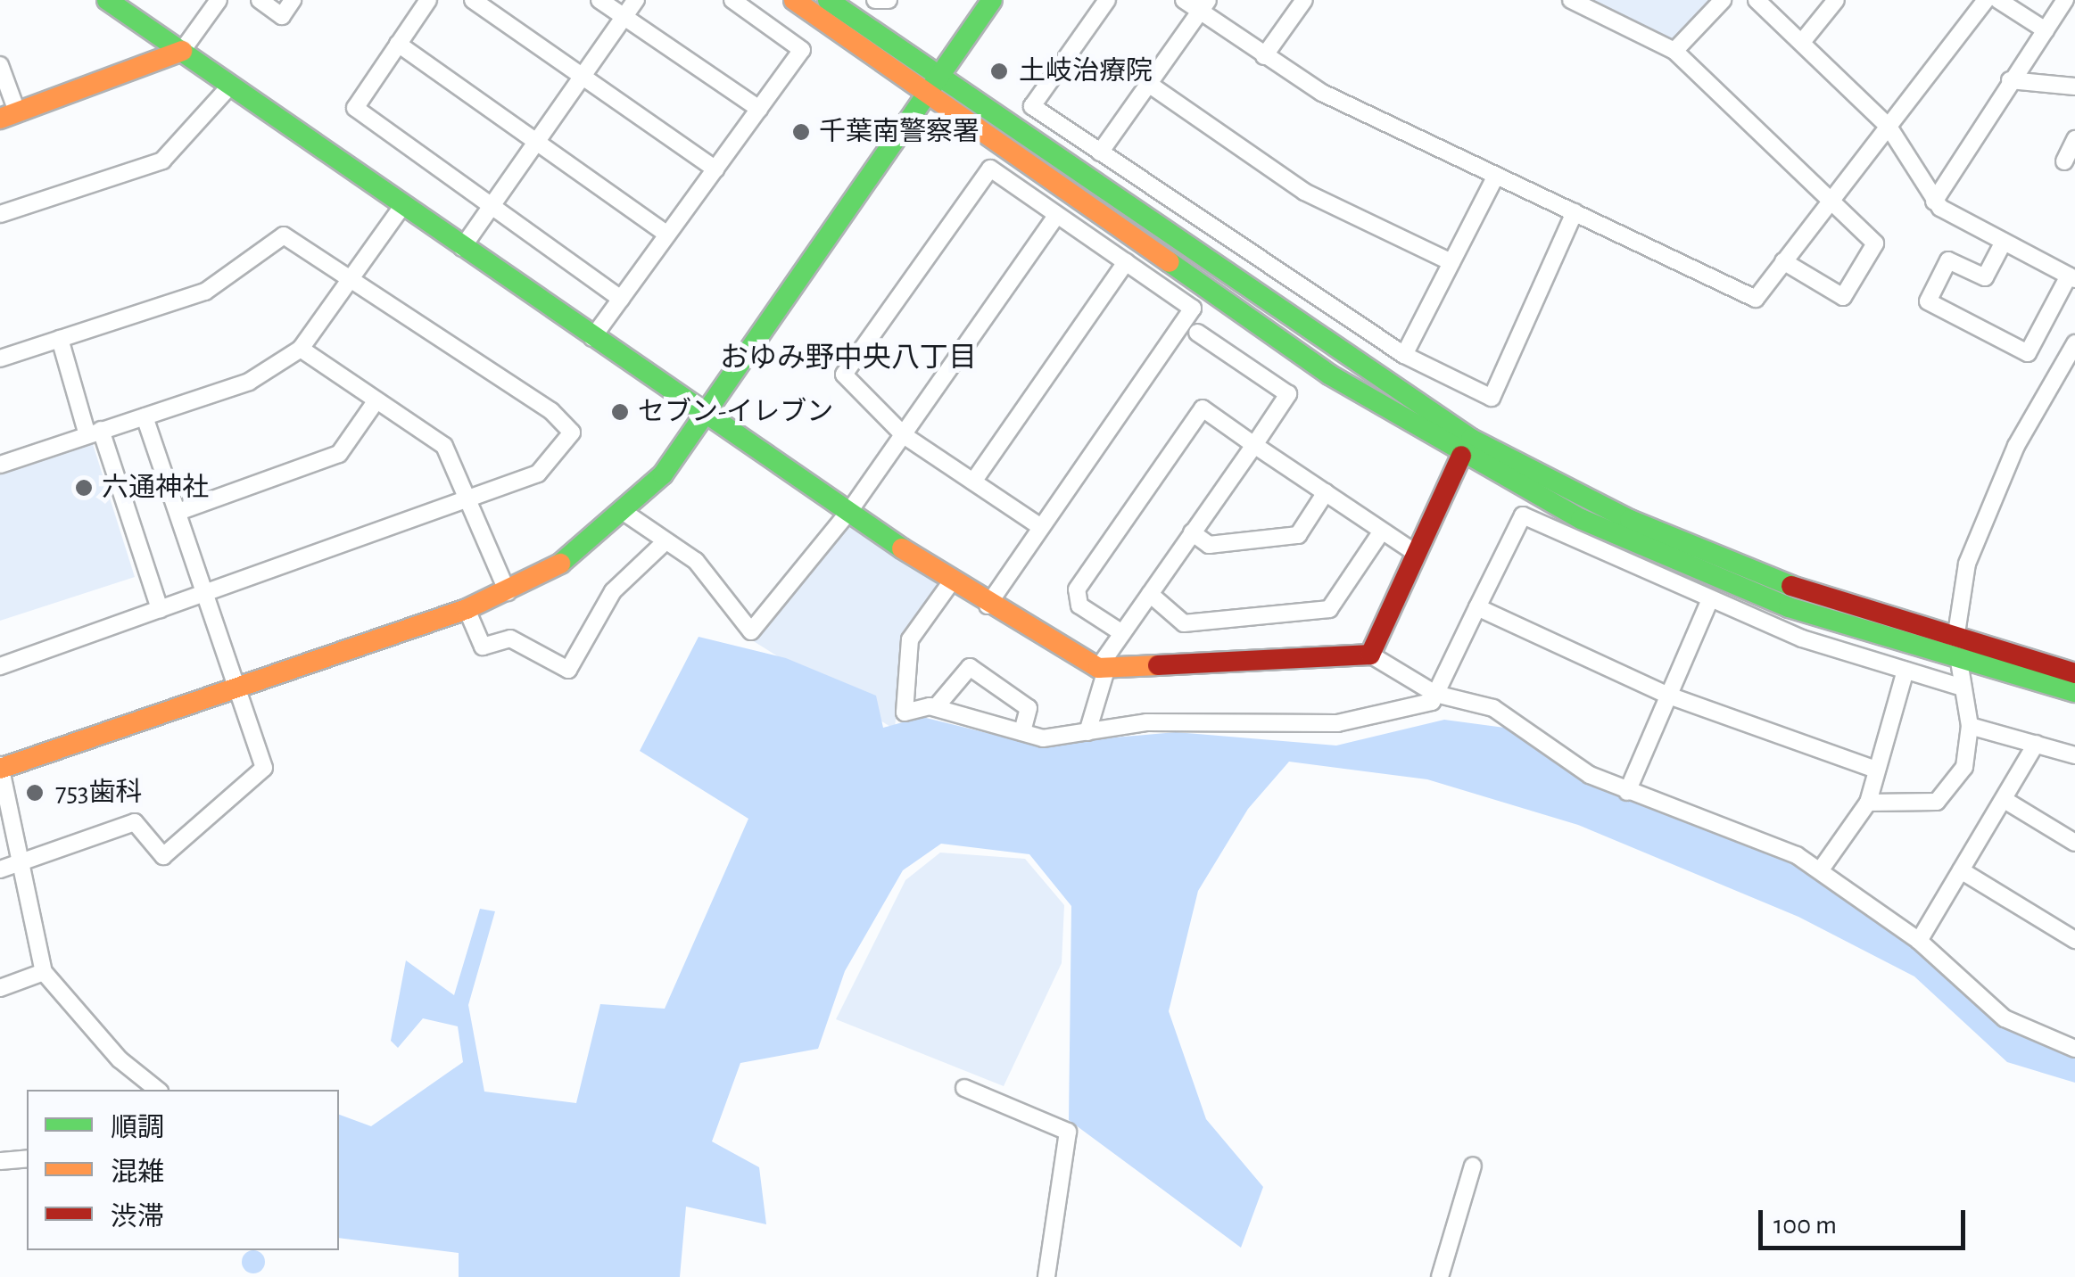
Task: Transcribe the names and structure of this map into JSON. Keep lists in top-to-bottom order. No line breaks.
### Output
{"districts":["おゆみ野中央八丁目"],"places":["土岐治療院","千葉南警察署","セブン-イレブン","六通神社","753歯科"],"legend":["順調","混雑","渋滞"],"scale_bar":"100 m"}
